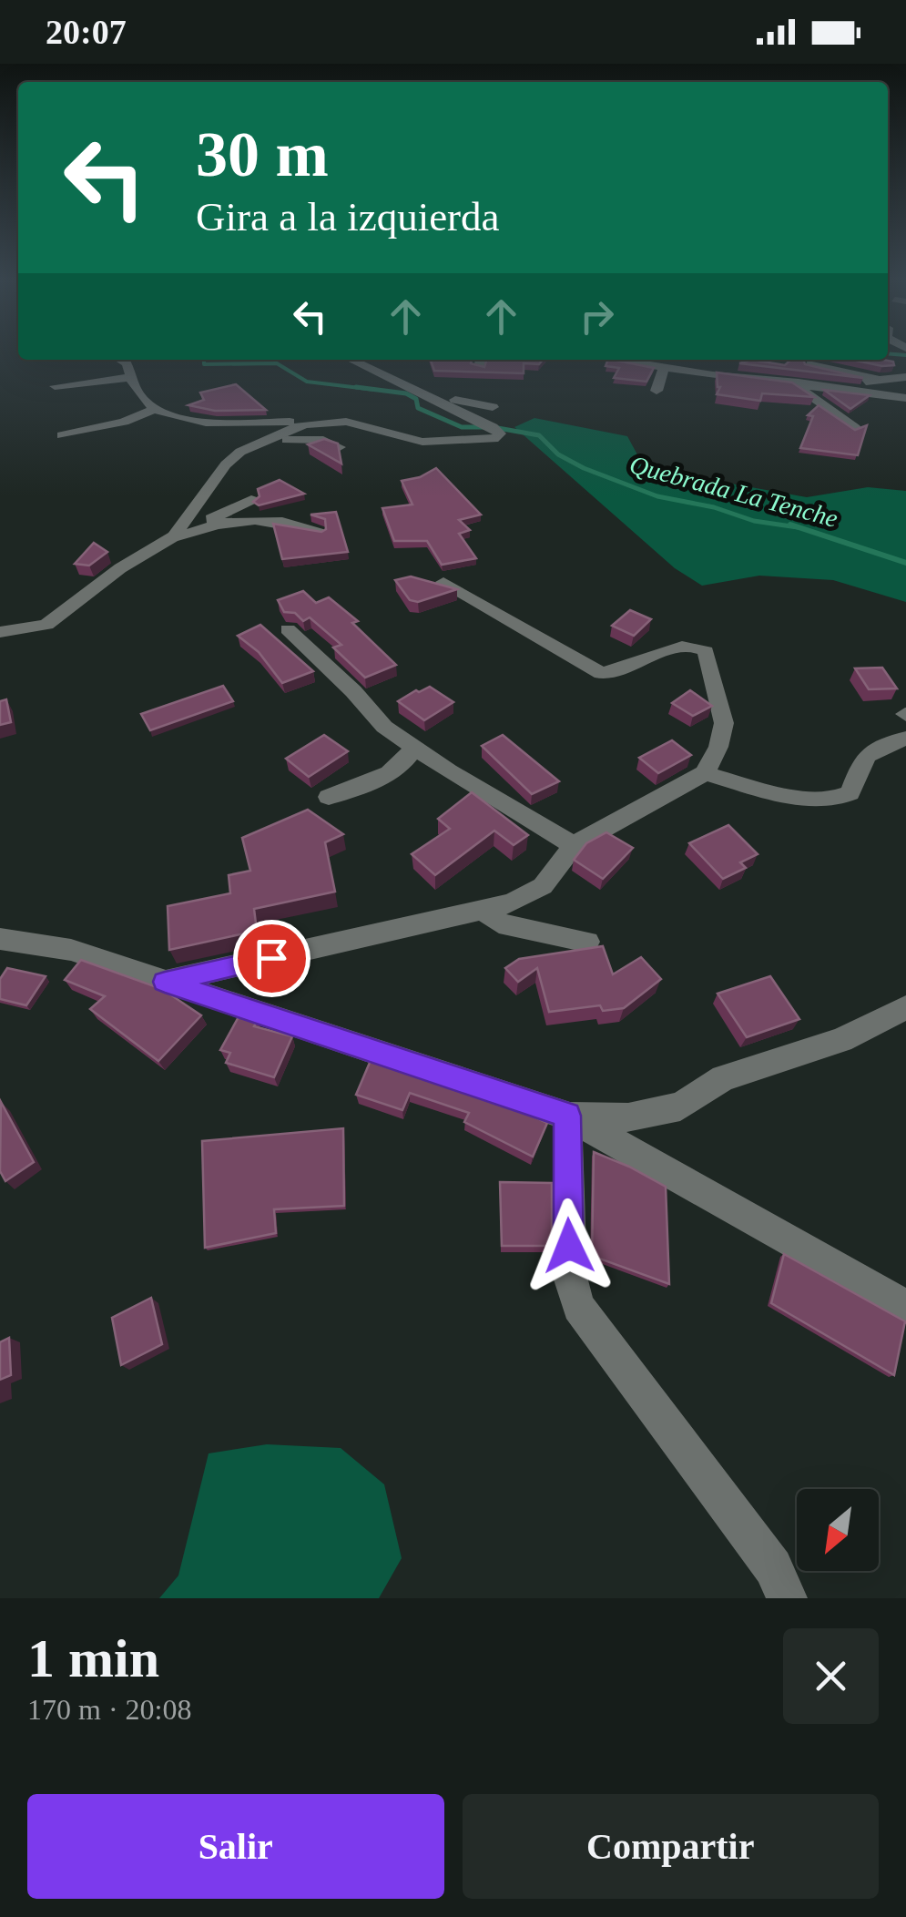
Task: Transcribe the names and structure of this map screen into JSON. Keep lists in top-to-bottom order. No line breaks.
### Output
{"water":["Quebrada La Tenche"],"north":"bottom left","page":{"status":"20:07","turn":["30 m","Gira a la izquierda"],"heading":["1 min","170 m · 20:08"],"buttons":["Salir","Compartir"]}}
